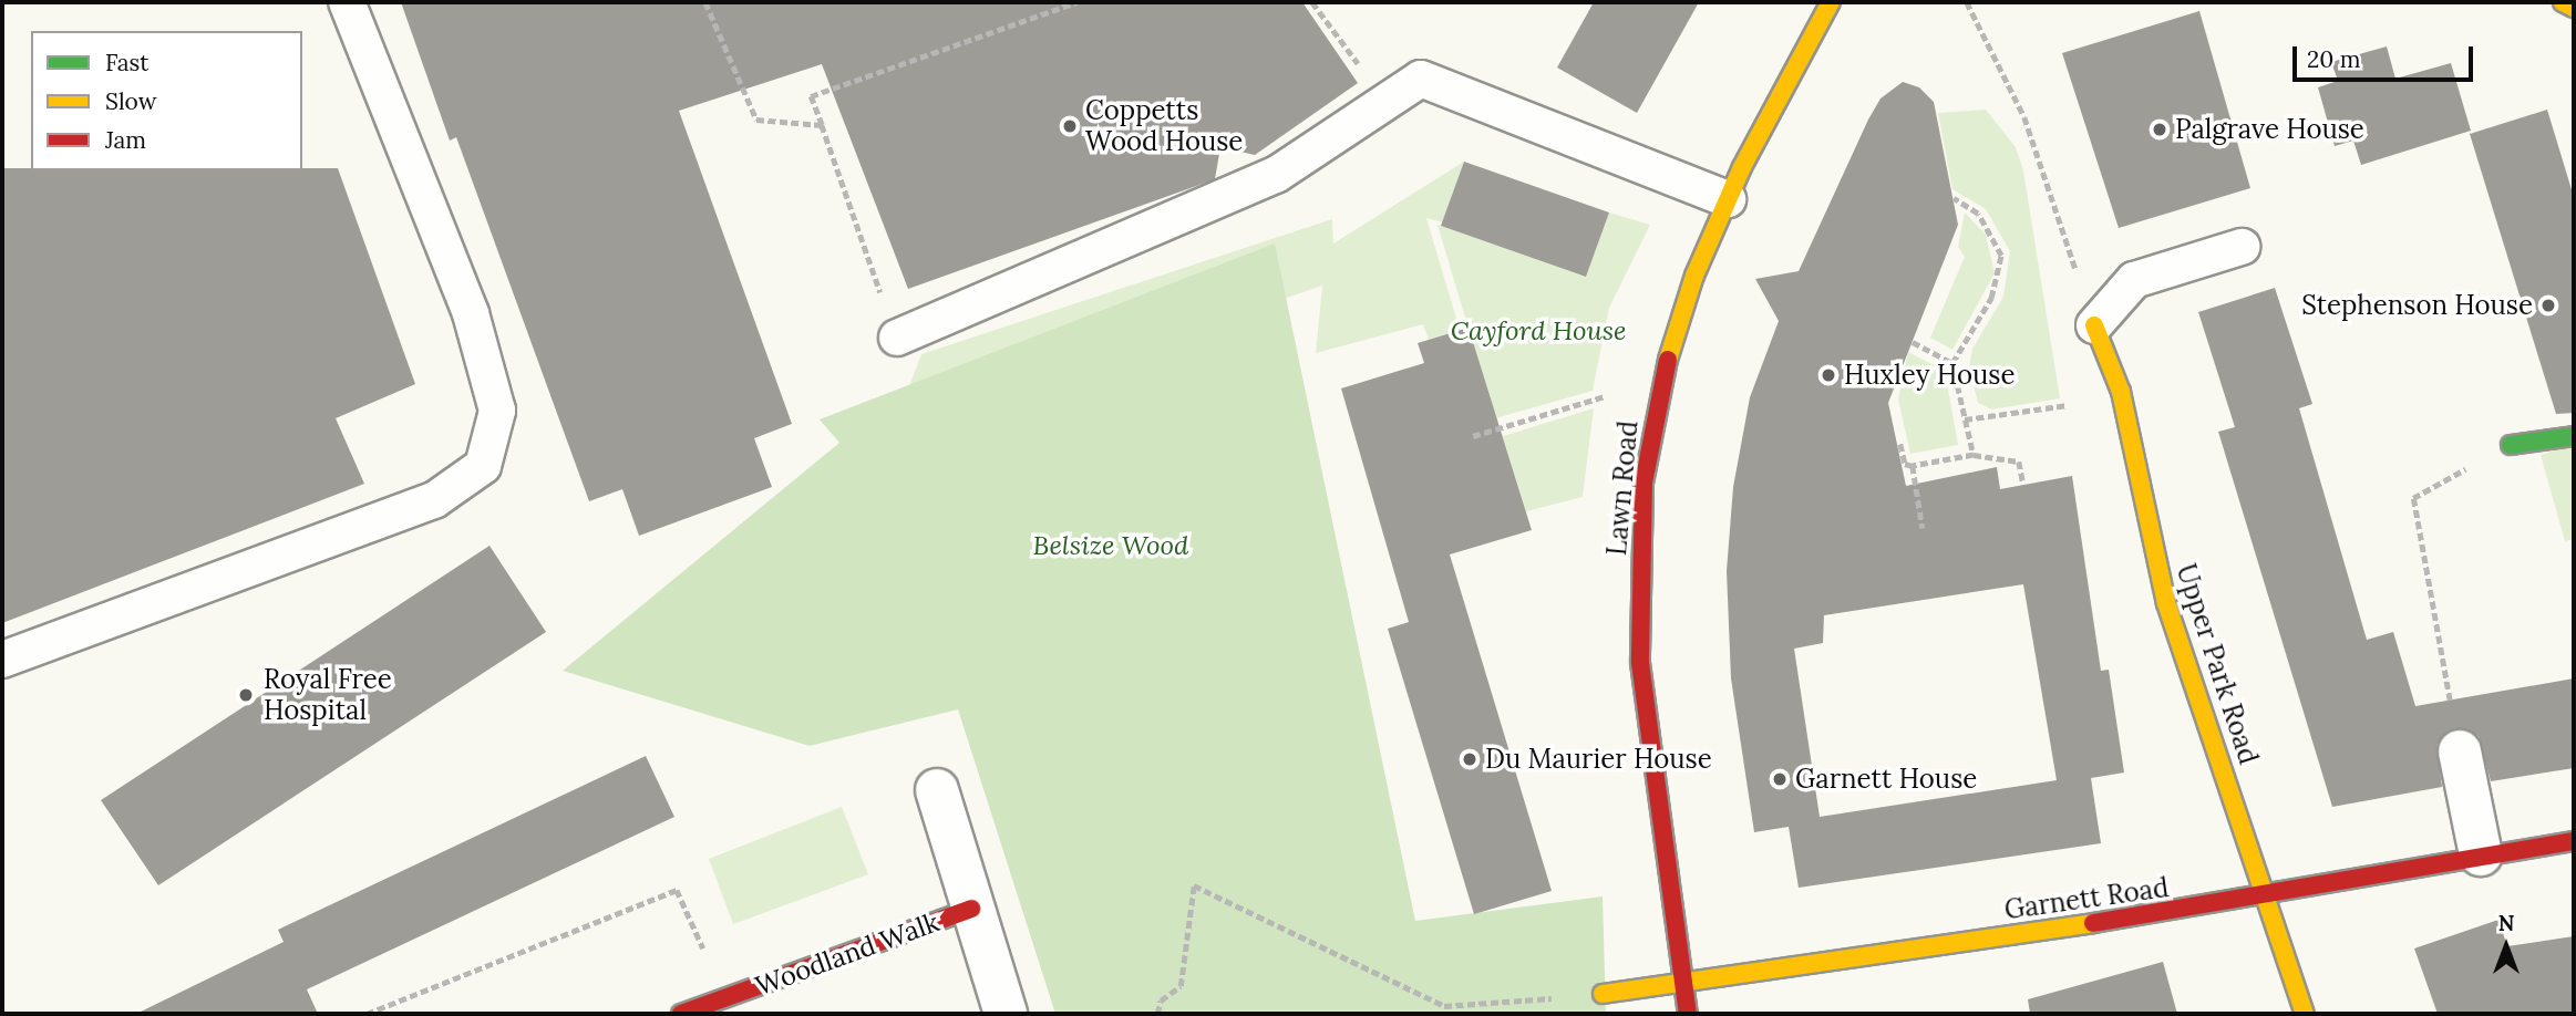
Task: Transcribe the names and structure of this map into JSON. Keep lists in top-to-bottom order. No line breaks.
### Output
{"streets":{"street":["Lawn Road","Upper Park Road","Garnett Road","Woodland Walk"]},"crossings":[["Lawn Road","Garnett Road"],["Upper Park Road","Garnett Road"]],"parks":["Cayford House","Belsize Wood"],"places":["Coppetts Wood House","Palgrave House","Stephenson House","Huxley House","Royal Free Hospital","Du Maurier House","Garnett House"],"legend":["Fast","Slow","Jam"],"scale_bar":"20 m","north":"top"}
